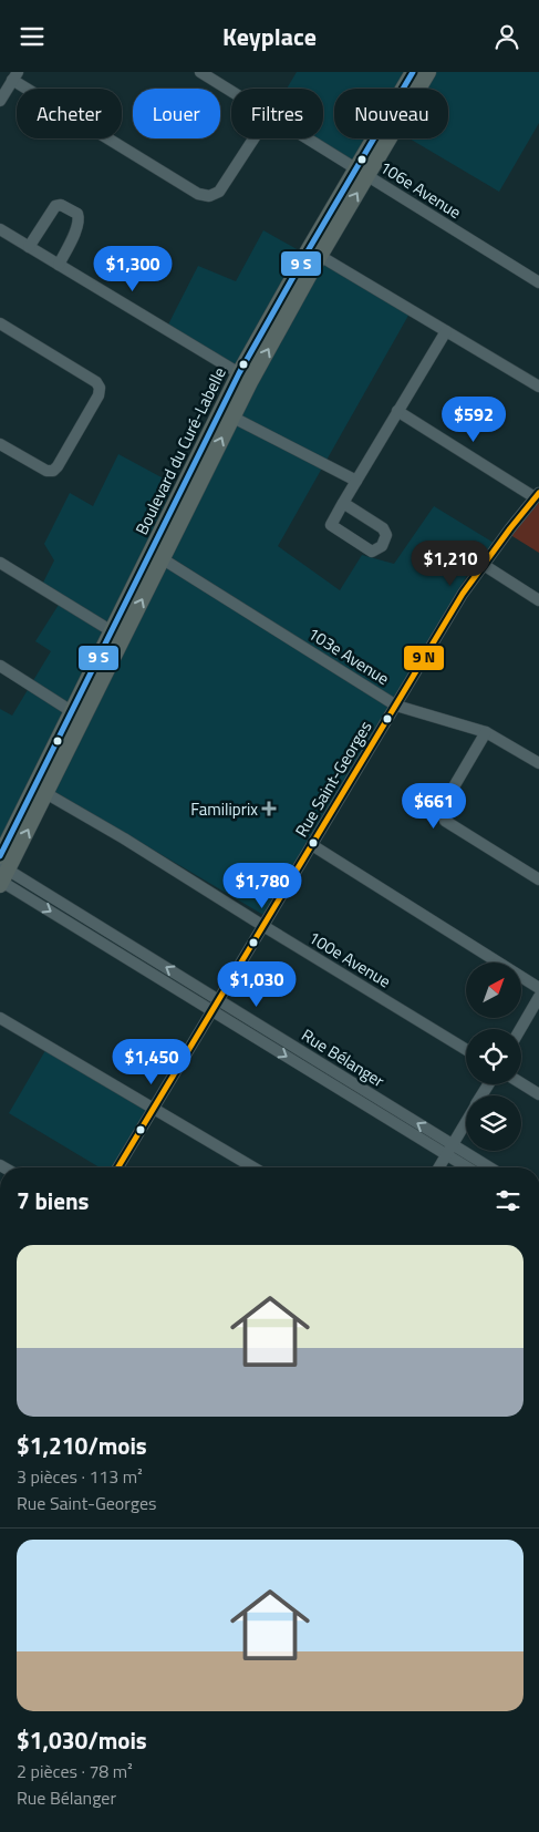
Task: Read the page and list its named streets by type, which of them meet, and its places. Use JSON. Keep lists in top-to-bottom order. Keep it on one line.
{"streets":{"main road":["Boulevard du Curé-Labelle"],"street":["106e Avenue","103e Avenue","Rue Saint-Georges","100e Avenue","Rue Bélanger"]},"crossings":[["106e Avenue","Boulevard du Curé-Labelle"],["Boulevard du Curé-Labelle","103e Avenue"],["Boulevard du Curé-Labelle","100e Avenue"],["Boulevard du Curé-Labelle","Rue Bélanger"],["103e Avenue","Rue Saint-Georges"],["Rue Saint-Georges","100e Avenue"],["Rue Saint-Georges","Rue Bélanger"]],"places":{"health":["Familiprix"]},"north":"top right","page":{"header":"Keyplace","chip":["Acheter","Louer","Filtres","Nouveau"],"price":["$1,300","$592","$1,210","$661","$1,780","$1,030","$1,450"],"heading":"7 biens","list":[{"name":"$1,210/mois","note":"3 pièces · 113 m² · Rue Saint-Georges"},{"name":"$1,030/mois","note":"2 pièces · 78 m² · Rue Bélanger"}]}}
